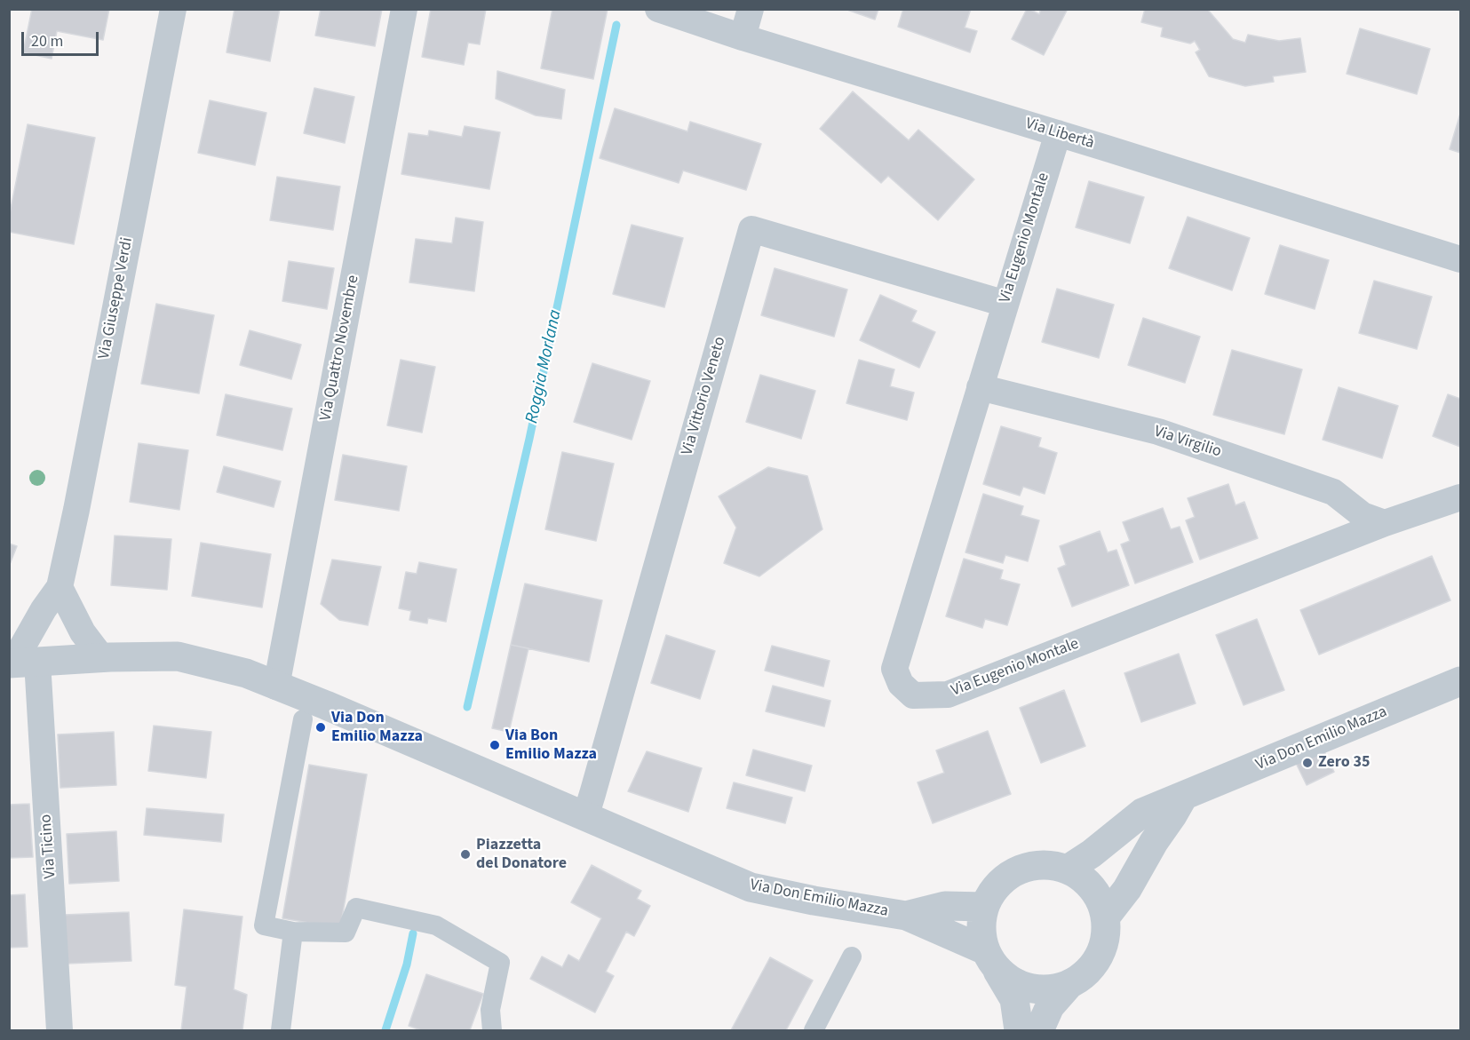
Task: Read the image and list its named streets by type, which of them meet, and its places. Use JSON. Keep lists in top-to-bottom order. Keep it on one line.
{"streets":{"street":["Via Libertà","Via Eugenio Montale","Via Giuseppe Verdi","Via Quattro Novembre","Via Vittorio Veneto","Via Virgilio","Via Don Emilio Mazza","Via Ticino"]},"crossings":[["Via Libertà","Via Eugenio Montale"],["Via Eugenio Montale","Via Vittorio Veneto"],["Via Eugenio Montale","Via Virgilio"],["Via Giuseppe Verdi","Via Don Emilio Mazza"],["Via Giuseppe Verdi","Via Ticino"],["Via Quattro Novembre","Via Don Emilio Mazza"],["Via Vittorio Veneto","Via Don Emilio Mazza"],["Via Don Emilio Mazza","Via Ticino"]],"water":["Roggia Morlana"],"places":["Via Don Emilio Mazza","Via Bon Emilio Mazza","Zero 35","Piazzetta del Donatore"],"scale_bar":"20 m"}
